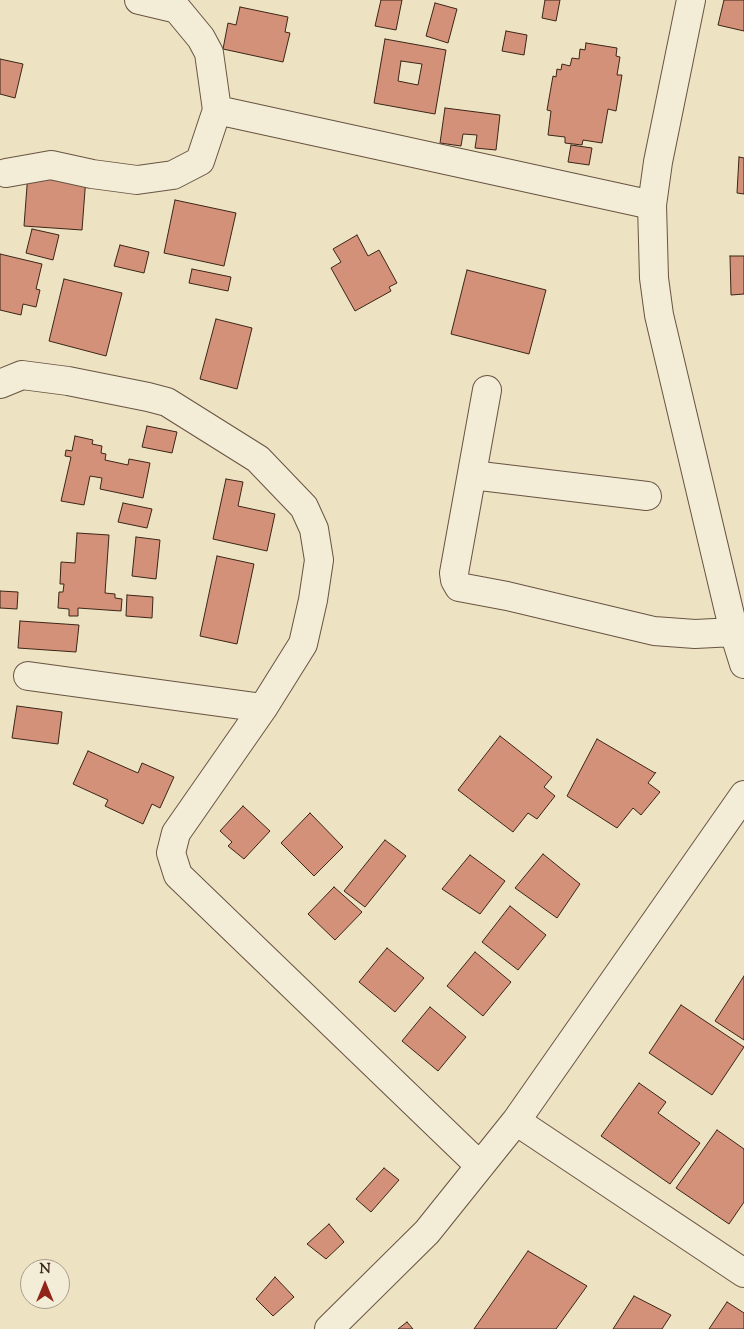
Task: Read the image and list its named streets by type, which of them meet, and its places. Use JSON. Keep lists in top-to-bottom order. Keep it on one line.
{"north":"top"}
